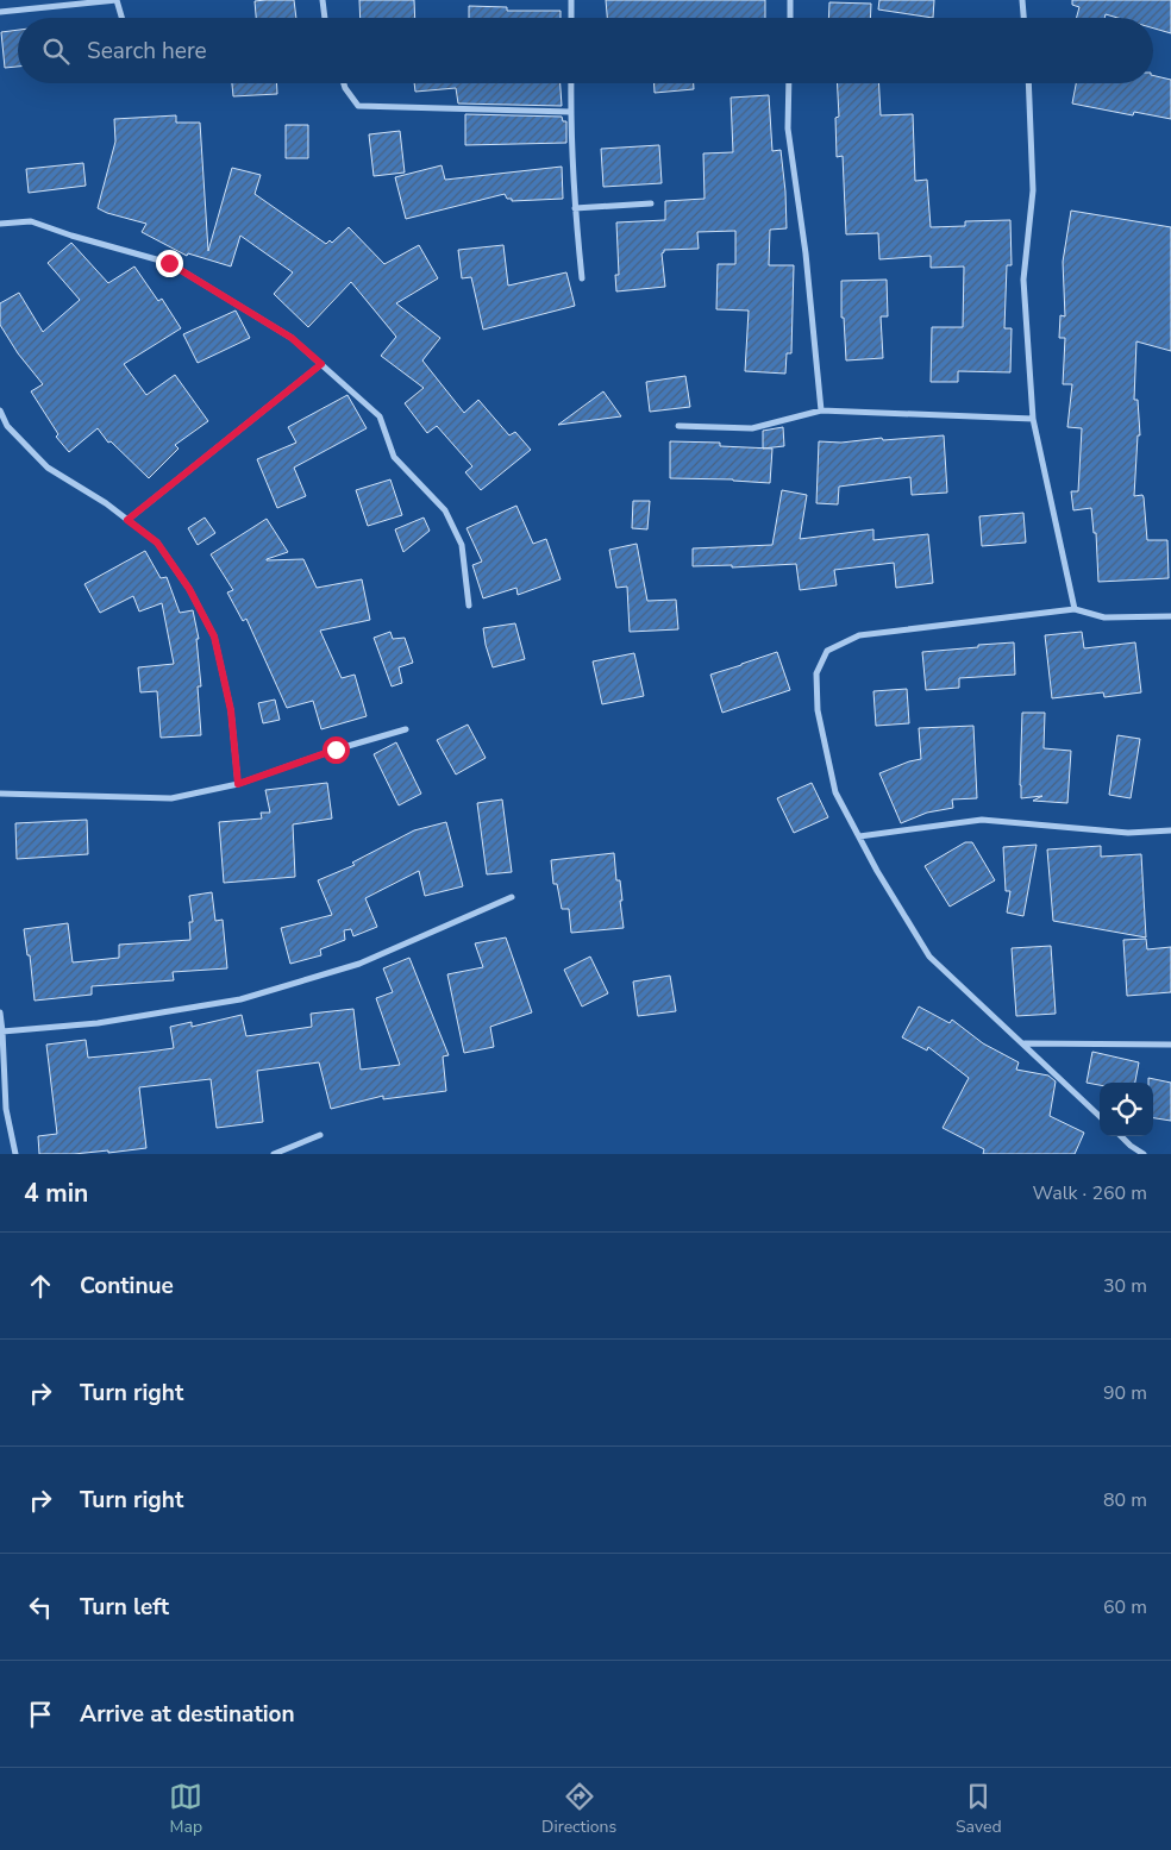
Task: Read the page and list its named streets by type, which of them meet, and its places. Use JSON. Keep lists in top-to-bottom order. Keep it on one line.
{"page":{"search":"Search here","heading":["4 min","Walk · 260 m"],"list":[["Continue","30 m"],["Turn right","90 m"],["Turn right","80 m"],["Turn left","60 m"],"Arrive at destination"],"nav":["Map","Directions","Saved"]}}
